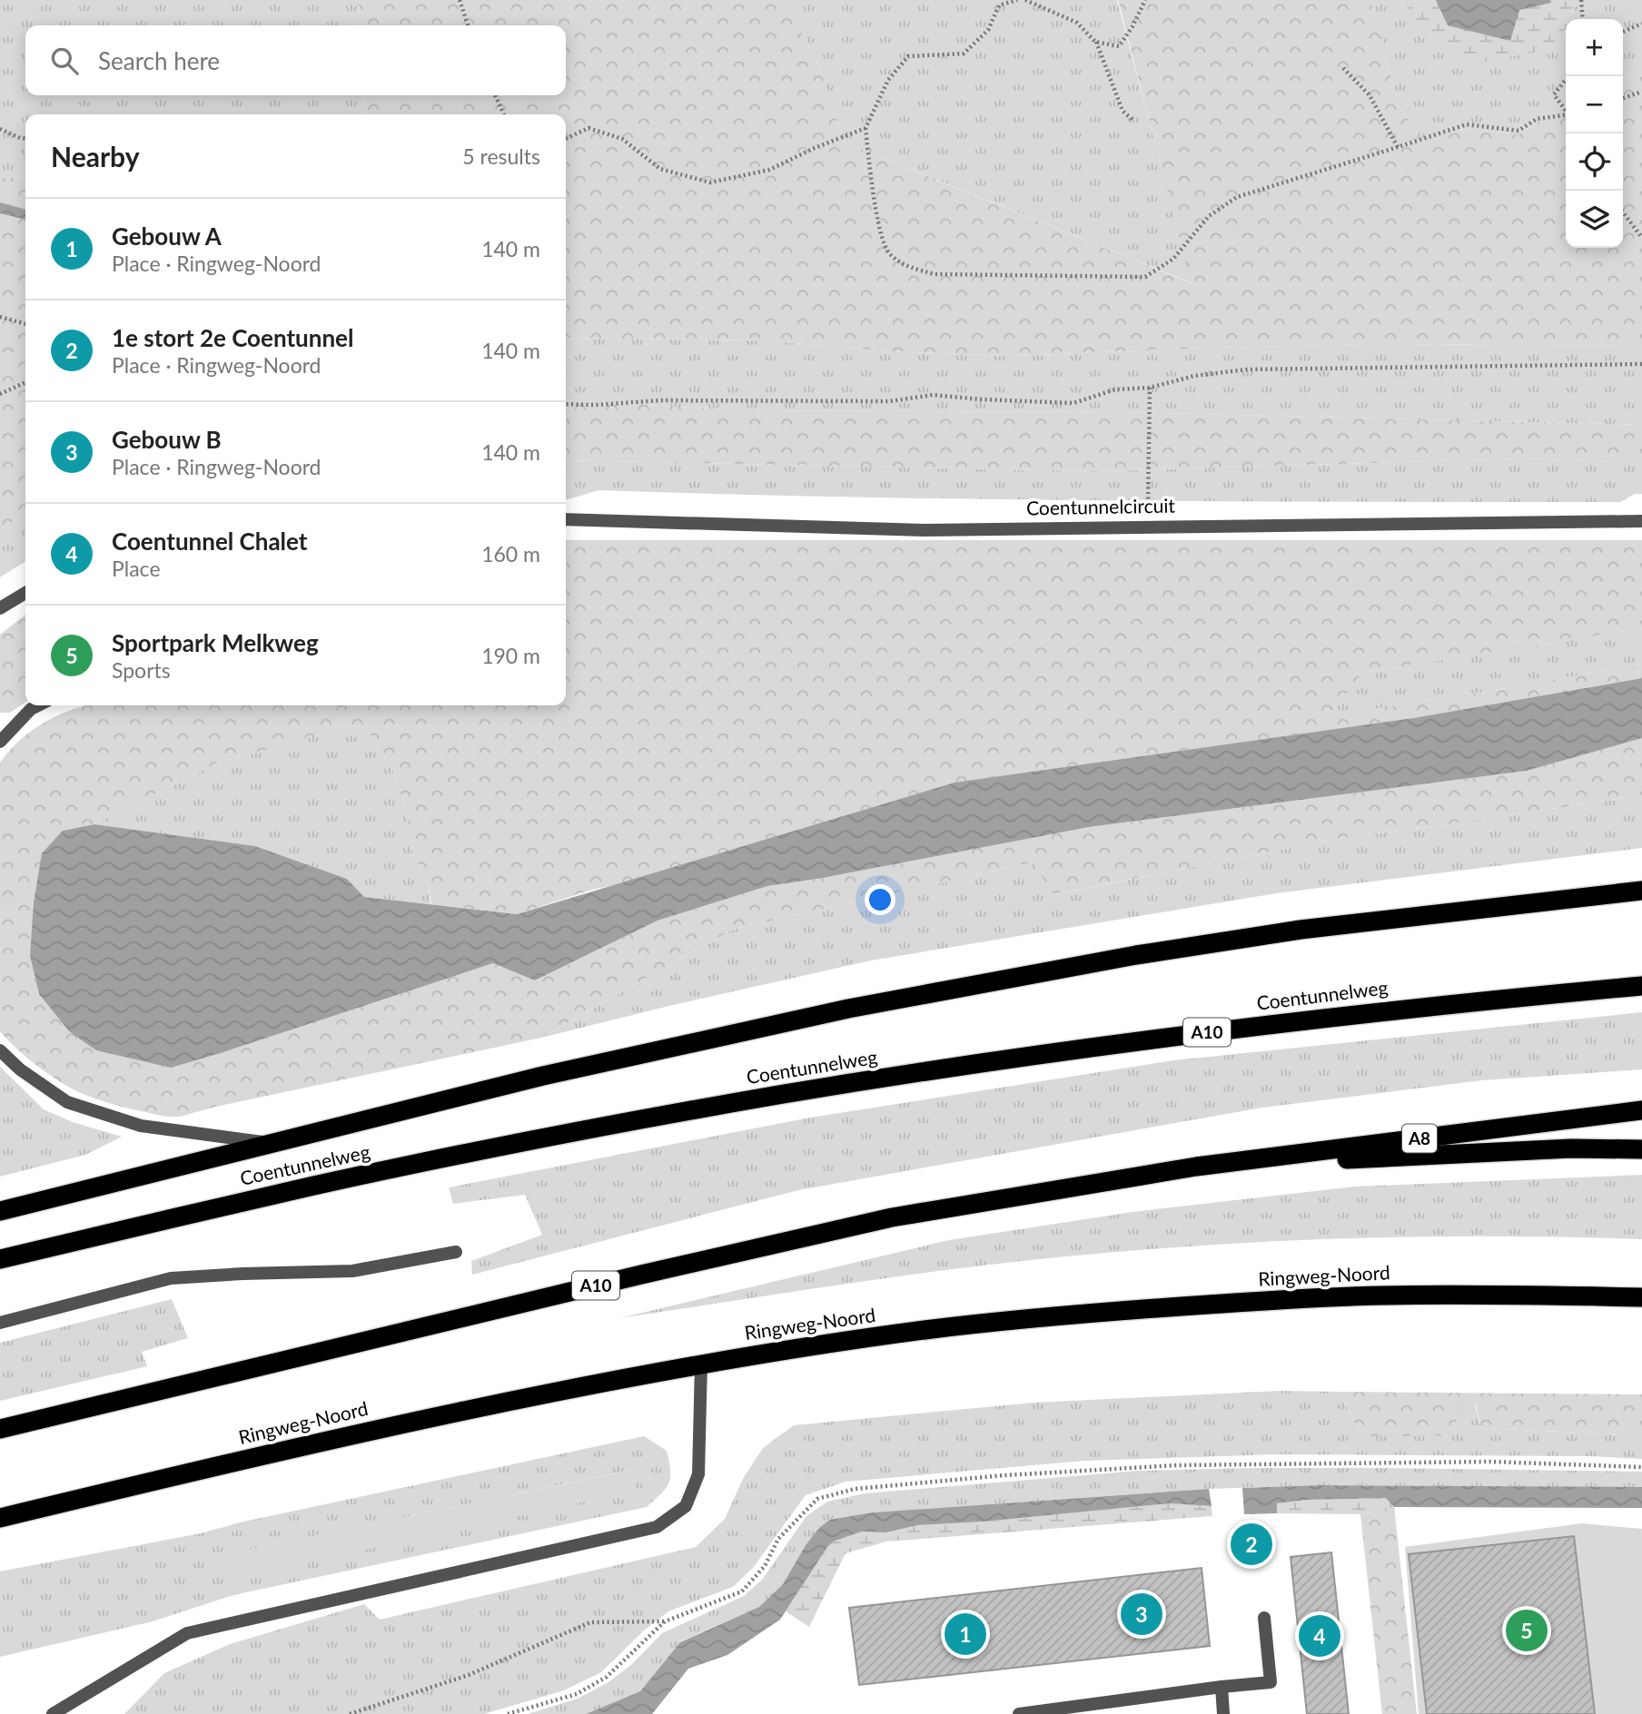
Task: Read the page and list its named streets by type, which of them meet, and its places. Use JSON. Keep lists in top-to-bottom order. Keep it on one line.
{"streets":{"highway":["Coentunnelweg","A10","A8","Ringweg-Noord"],"lane":["Coentunnelcircuit"]},"crossings":[["A10","A8"]],"page":{"map_buttons":["+","−"],"search":"Search here","heading":["Nearby","5 results"],"list":[{"mark":"1","name":"Gebouw A","note":"Place · Ringweg-Noord","value":"140 m"},{"mark":"2","name":"1e stort 2e Coentunnel","note":"Place · Ringweg-Noord","value":"140 m"},{"mark":"3","name":"Gebouw B","note":"Place · Ringweg-Noord","value":"140 m"},{"mark":"4","name":"Coentunnel Chalet","note":"Place","value":"160 m"},{"mark":"5","name":"Sportpark Melkweg","note":"Sports","value":"190 m"}],"pins":["2","3","5","1","4"]}}
